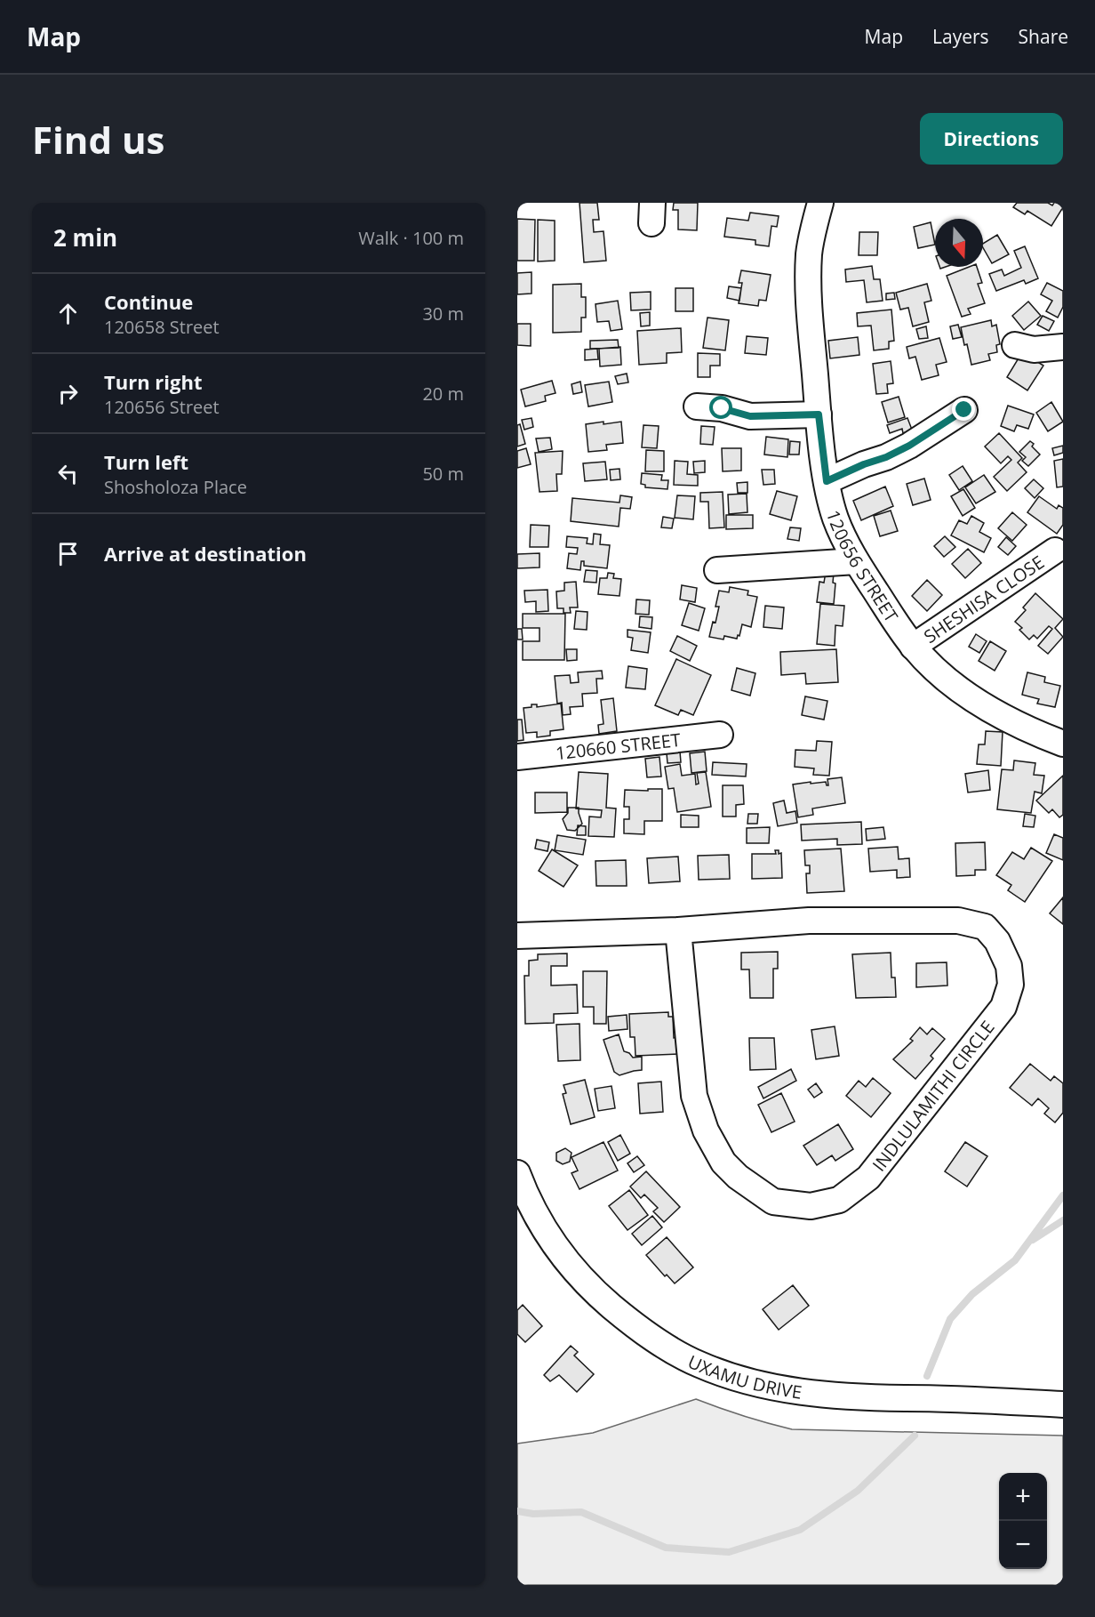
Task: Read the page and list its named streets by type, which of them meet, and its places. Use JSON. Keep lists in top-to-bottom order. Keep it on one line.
{"streets":{"street":["120656 STREET","SHESHISA CLOSE","120660 STREET","INDLULAMITHI CIRCLE","UXAMU DRIVE"]},"crossings":[["120656 STREET","SHESHISA CLOSE"]],"north":"bottom","page":{"header":"Map","nav":["Map","Layers","Share"],"buttons":"Directions","title":"Find us","heading":["2 min","Walk · 100 m"],"list":[["Continue","120658 Street","30 m"],["Turn right","120656 Street","20 m"],["Turn left","Shosholoza Place","50 m"],"Arrive at destination"],"map_buttons":["+","−"]}}
